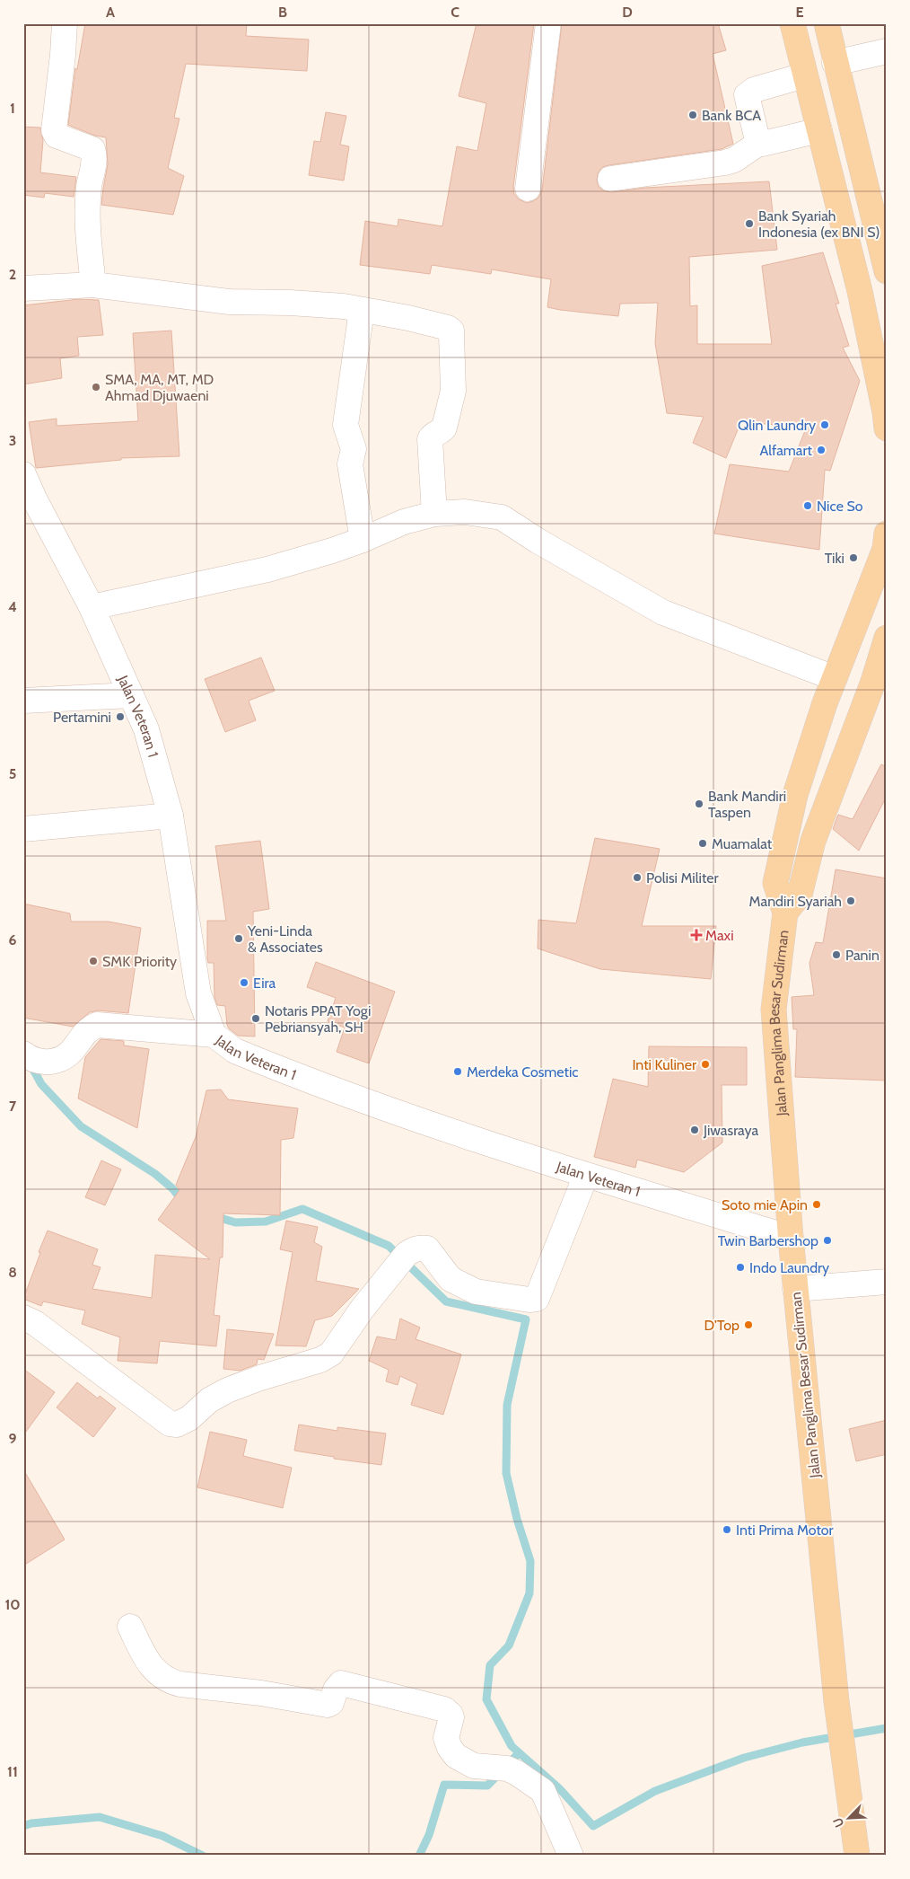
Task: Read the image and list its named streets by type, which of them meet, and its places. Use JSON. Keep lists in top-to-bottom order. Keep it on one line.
{"streets":{"main road":["Jalan Panglima Besar Sudirman"],"street":["Jalan Veteran 1"]},"crossings":[["Jalan Veteran 1","Jalan Panglima Besar Sudirman"]],"places":{"other":["Bank BCA","Bank Syariah Indonesia (ex BNI S)","SMA, MA, MT, MD Ahmad Djuwaeni","Qlin Laundry","Alfamart","Nice So","Tiki","Pertamini","Bank Mandiri Taspen","Muamalat","Polisi Militer","Mandiri Syariah","Yeni-Linda & Associates","Panin","SMK Priority","Eira","Notaris PPAT Yogi Pebriansyah, SH","Inti Kuliner","Merdeka Cosmetic","Jiwasraya","Soto mie Apin","Twin Barbershop","Indo Laundry","D’Top","Inti Prima Motor"],"health":["Maxi"]},"north":"bottom left","grid":{"columns":["A","B","C","D","E"],"rows":["1","2","3","4","5","6","7","8","9","10","11"]}}
